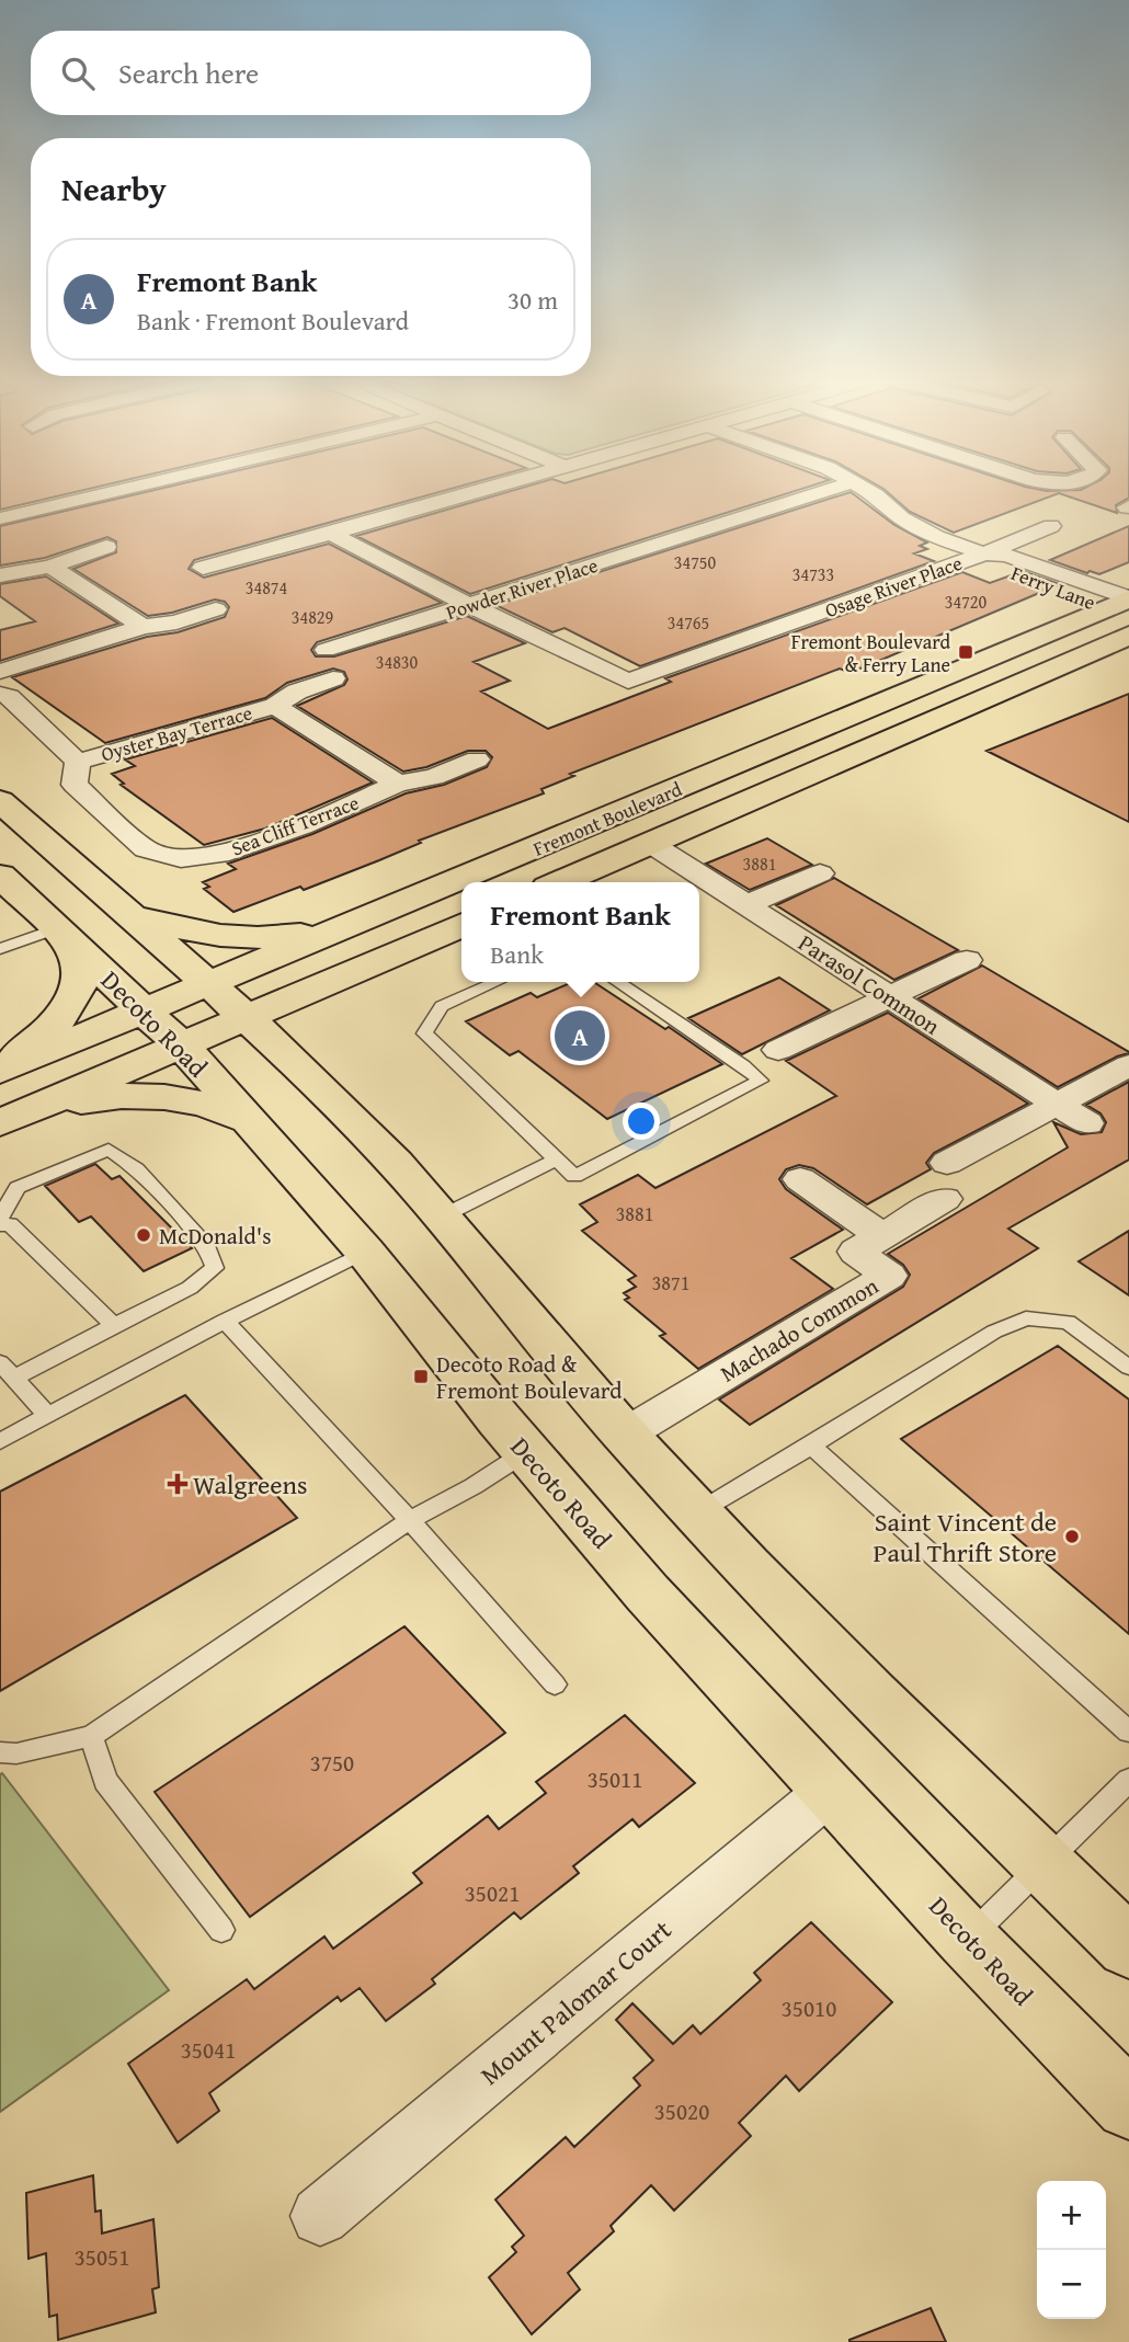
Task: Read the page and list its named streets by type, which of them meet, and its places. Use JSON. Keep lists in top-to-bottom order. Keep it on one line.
{"streets":{"main road":["Fremont Boulevard","Decoto Road"],"street":["Osage River Place","Ferry Lane","Powder River Place","Oyster Bay Terrace","Sea Cliff Terrace","Parasol Common","Machado Common","Mount Palomar Court"]},"crossings":[["Osage River Place","Ferry Lane"],["Osage River Place","Powder River Place"],["Ferry Lane","Fremont Boulevard"],["Oyster Bay Terrace","Sea Cliff Terrace"],["Fremont Boulevard","Parasol Common"],["Fremont Boulevard","Decoto Road"],["Parasol Common","Machado Common"],["Decoto Road","Mount Palomar Court"]],"places":{"transit":["Fremont Boulevard & Ferry Lane","Decoto Road & Fremont Boulevard"],"other":["McDonald's","Saint Vincent de Paul Thrift Store"],"health":["Walgreens"]},"house_numbers":["34750","34733","34874","34720","34829","34765","34830","3881","3881","3871","3750","35011","35021","35010","35041","35020","35051"],"page":{"search":"Search here","heading":"Nearby","list":[{"mark":"A","name":"Fremont Bank","note":"Bank · Fremont Boulevard","value":"30 m"}],"popup":["Fremont Bank","Bank"],"pins":"A","map_buttons":["+","−"]}}
